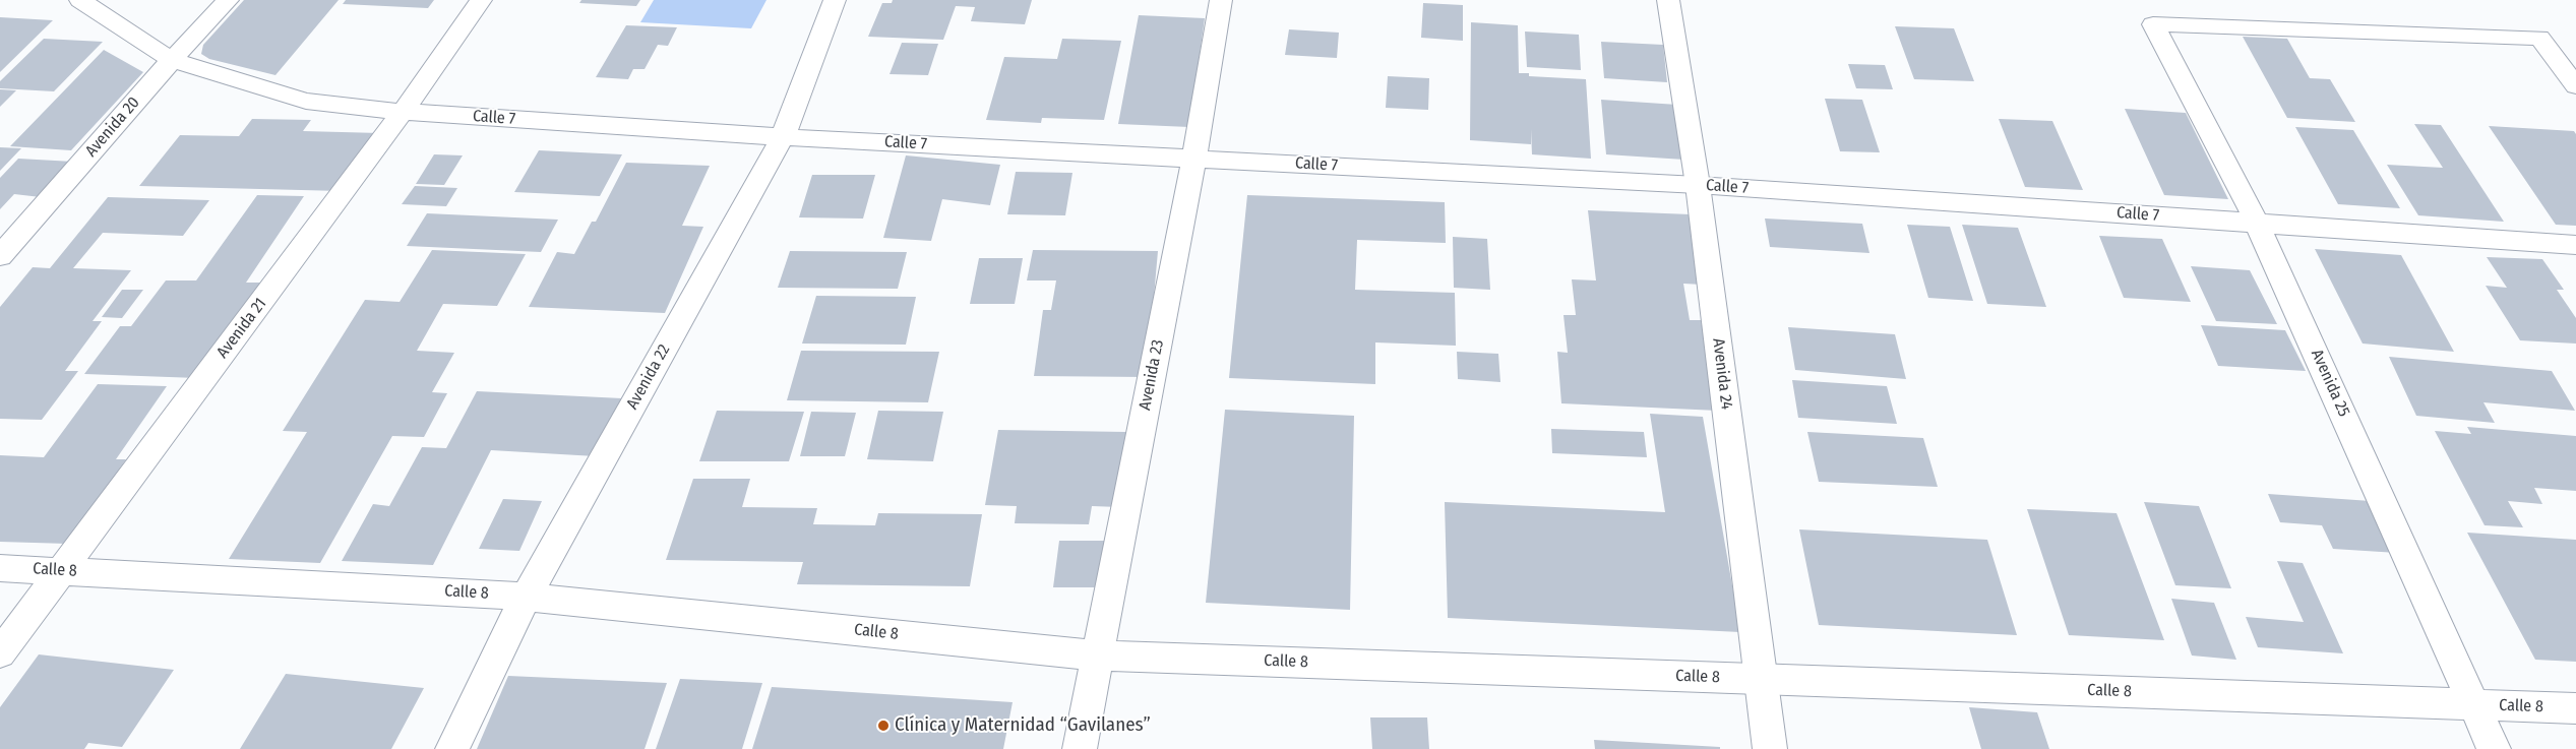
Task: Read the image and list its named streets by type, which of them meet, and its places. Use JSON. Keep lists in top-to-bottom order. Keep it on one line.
{"streets":{"street":["Calle 7","Avenida 20","Avenida 21","Avenida 24","Avenida 23","Avenida 22","Avenida 25","Calle 8"]},"crossings":[["Calle 7","Avenida 20"],["Calle 7","Avenida 21"],["Calle 7","Avenida 24"],["Calle 7","Avenida 23"],["Calle 7","Avenida 22"],["Calle 7","Avenida 25"],["Avenida 21","Calle 8"],["Avenida 24","Calle 8"],["Avenida 23","Calle 8"],["Avenida 22","Calle 8"],["Avenida 25","Calle 8"]],"places":["Clínica y Maternidad “Gavilanes”"]}
